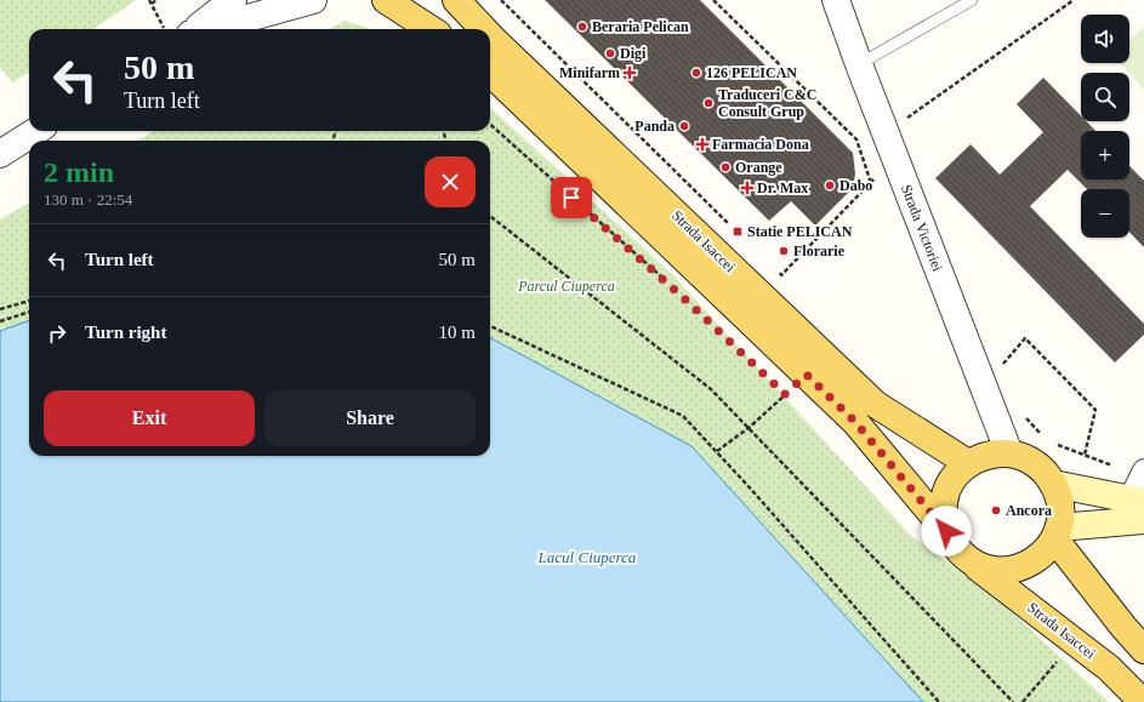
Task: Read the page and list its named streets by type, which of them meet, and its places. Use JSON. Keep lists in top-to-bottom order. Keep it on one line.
{"streets":{"main road":["Strada Isaccei"],"street":["Strada Victoriei"]},"crossings":[["Strada Victoriei","Strada Isaccei"]],"water":["Lacul Ciuperca"],"parks":["Parcul Ciuperca"],"places":{"other":["Beraria Pelican","Digi","126 PELICAN","Traduceri C&C Consult Grup","Panda","Orange","Dabo","Florarie","Ancora"],"health":["Minifarm","Farmacia Dona","Dr. Max"],"transit":["Statie PELICAN"]},"page":{"map_buttons":["+","−"],"turn":["50 m","Turn left"],"heading":["2 min","130 m · 22:54"],"list":[{"name":"Turn left","value":"50 m"},{"name":"Turn right","value":"10 m"}],"buttons":["Exit","Share"]}}
